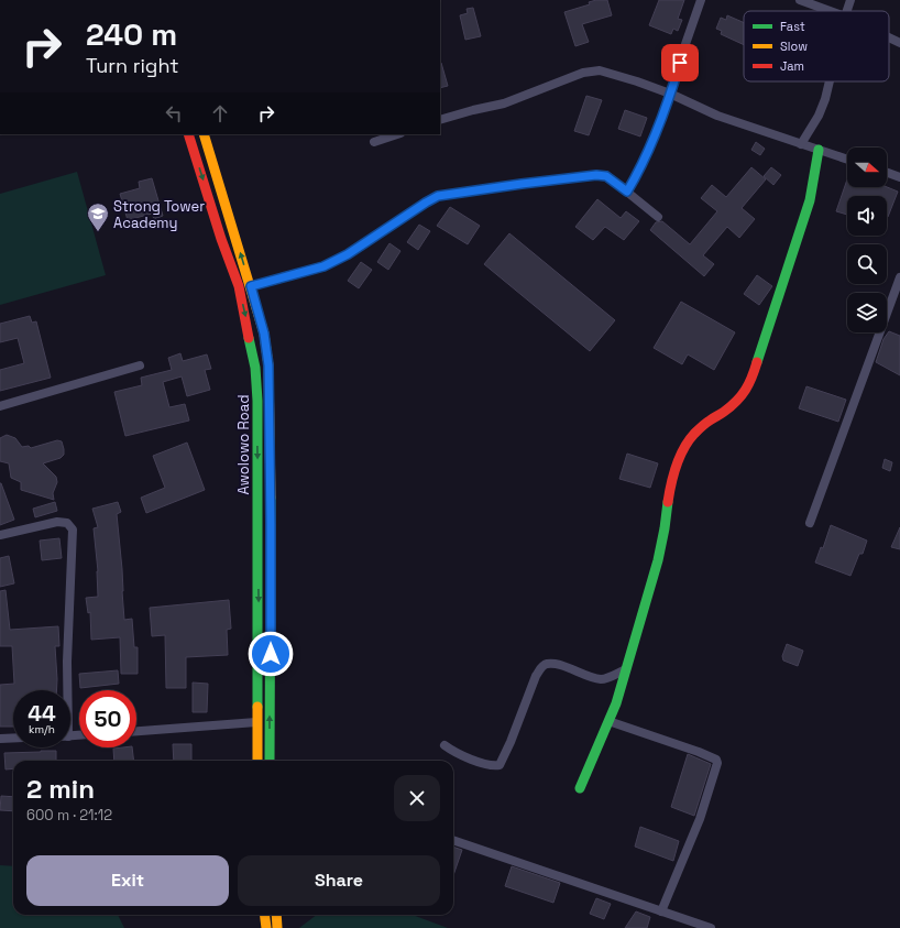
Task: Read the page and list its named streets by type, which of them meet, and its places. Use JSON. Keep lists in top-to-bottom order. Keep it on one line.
{"streets":{"main road":["Awolowo Road"]},"places":{"school or university":["Strong Tower Academy"]},"legend":["Fast","Slow","Jam"],"north":"right","page":{"turn":["240 m","Turn right"],"speed":"44 km/h","limit":"50","heading":["2 min","600 m · 21:12"],"buttons":["Exit","Share"]}}
